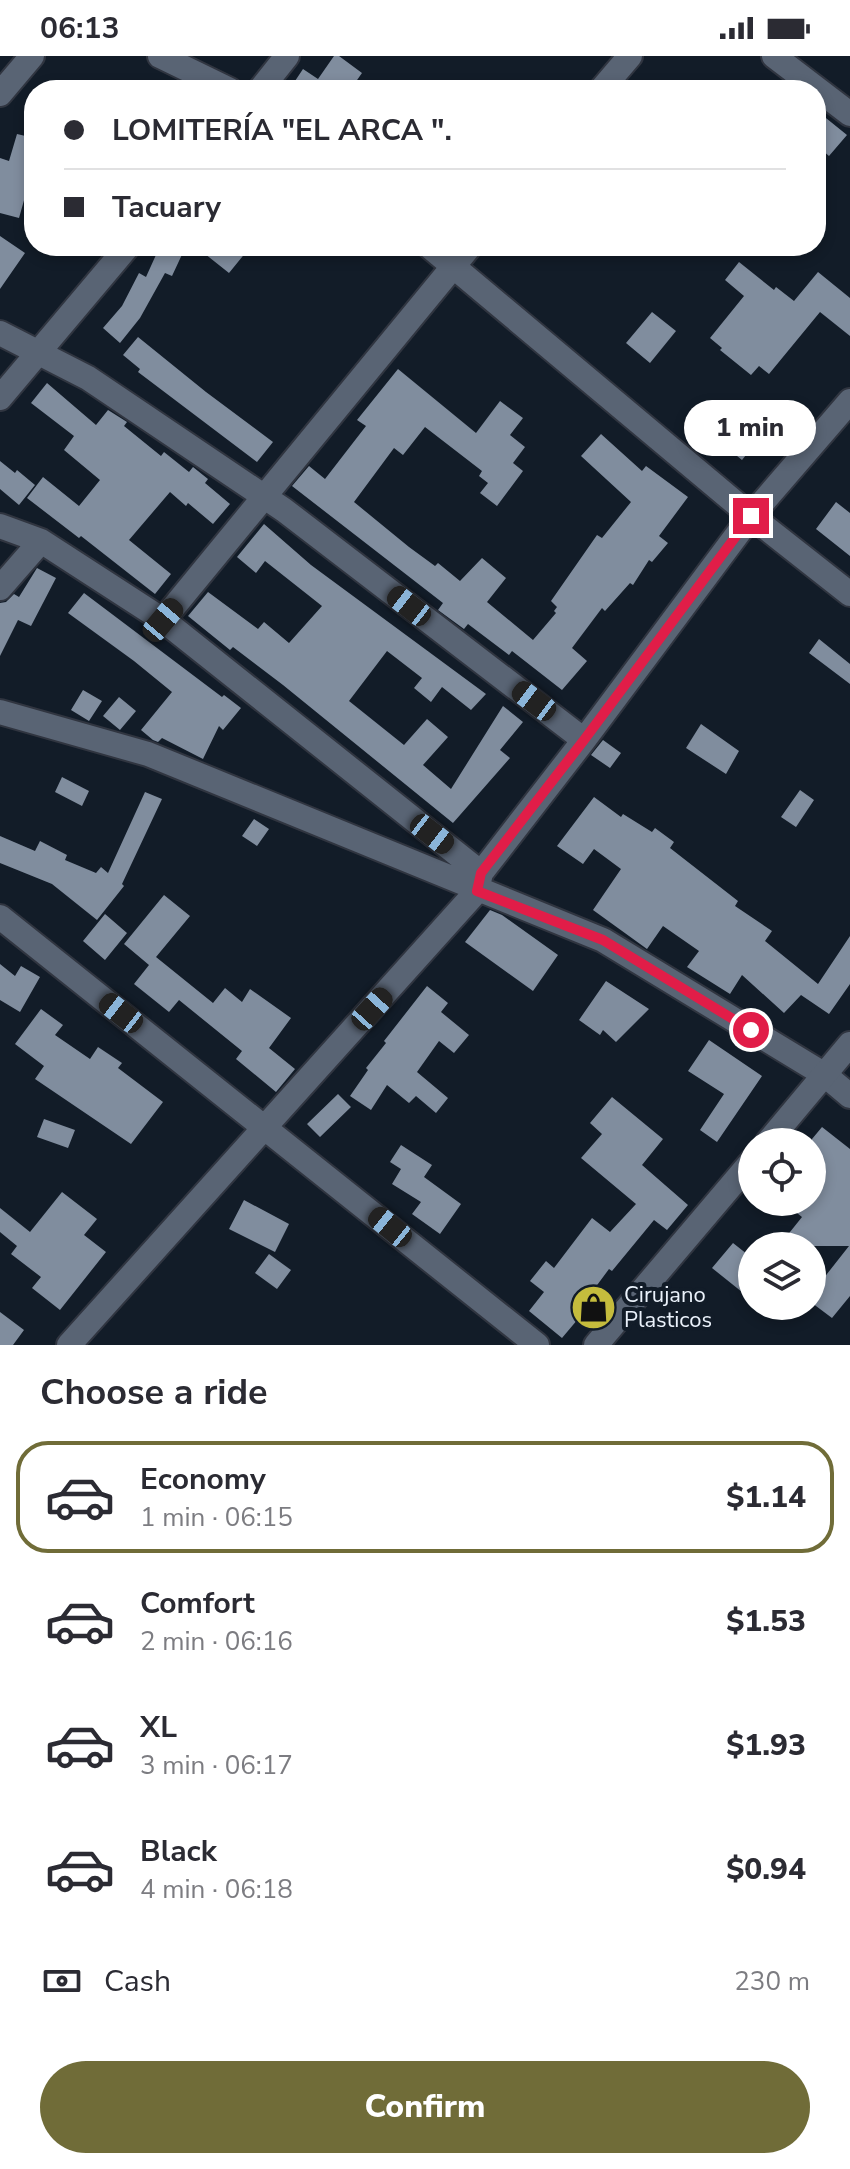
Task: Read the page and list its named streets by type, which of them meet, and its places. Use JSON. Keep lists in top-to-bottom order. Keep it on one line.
{"places":{"shop":["Cirujano Plasticos"]},"page":{"status":"06:13","banner":["LOMITERÍA \"EL ARCA \".","Tacuary"],"bubble":"1 min","heading":"Choose a ride","list":[{"name":"Economy","note":"1 min · 06:15","value":"$1.14"},{"name":"Comfort","note":"2 min · 06:16","value":"$1.53"},{"name":"XL","note":"3 min · 06:17","value":"$1.93"},{"name":"Black","note":"4 min · 06:18","value":"$0.94"}],"pay":["Cash","230 m"],"buttons":"Confirm"}}
